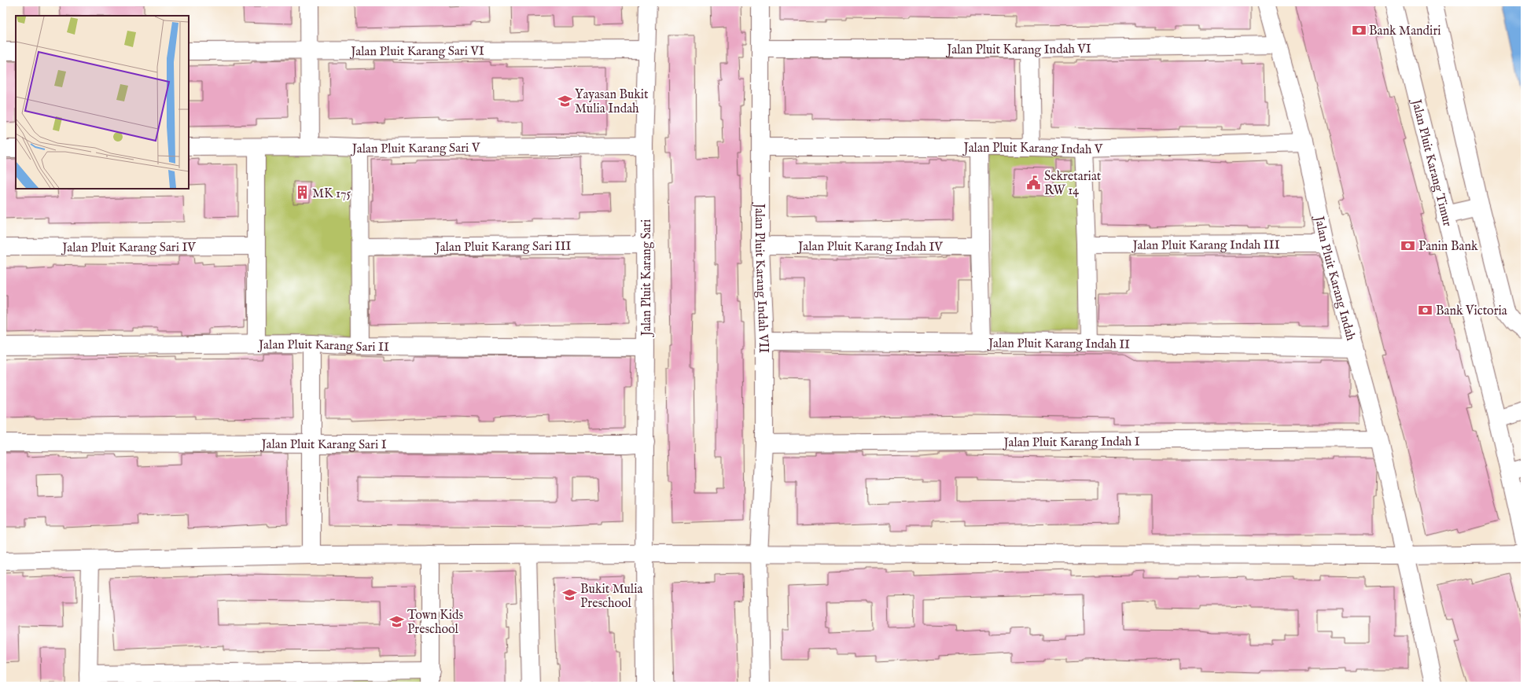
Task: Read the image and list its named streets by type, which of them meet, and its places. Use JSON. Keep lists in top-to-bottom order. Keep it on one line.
{"streets":{"street":["Jalan Pluit Karang Indah VI","Jalan Pluit Karang Sari VI","Jalan Pluit Karang Sari V","Jalan Pluit Karang Indah V","Jalan Pluit Karang Timur","Jalan Pluit Karang Indah III","Jalan Pluit Karang Indah IV","Jalan Pluit Karang Sari III","Jalan Pluit Karang Sari IV","Jalan Pluit Karang Sari","Jalan Pluit Karang Indah VII","Jalan Pluit Karang Indah","Jalan Pluit Karang Indah II","Jalan Pluit Karang Sari II","Jalan Pluit Karang Indah I","Jalan Pluit Karang Sari I"]},"crossings":[["Jalan Pluit Karang Indah VI","Jalan Pluit Karang Indah VII"],["Jalan Pluit Karang Indah VI","Jalan Pluit Karang Indah"],["Jalan Pluit Karang Sari VI","Jalan Pluit Karang Sari"],["Jalan Pluit Karang Sari V","Jalan Pluit Karang Sari"],["Jalan Pluit Karang Indah V","Jalan Pluit Karang Indah VII"],["Jalan Pluit Karang Indah V","Jalan Pluit Karang Indah"],["Jalan Pluit Karang Indah III","Jalan Pluit Karang Indah"],["Jalan Pluit Karang Indah IV","Jalan Pluit Karang Indah VII"],["Jalan Pluit Karang Sari III","Jalan Pluit Karang Sari"],["Jalan Pluit Karang Sari","Jalan Pluit Karang Sari II"],["Jalan Pluit Karang Sari","Jalan Pluit Karang Sari I"],["Jalan Pluit Karang Indah VII","Jalan Pluit Karang Indah II"],["Jalan Pluit Karang Indah VII","Jalan Pluit Karang Indah I"],["Jalan Pluit Karang Indah","Jalan Pluit Karang Indah II"],["Jalan Pluit Karang Indah","Jalan Pluit Karang Indah I"]],"places":{"bank":["Bank Mandiri","Panin Bank","Bank Victoria"],"school or university":["Yayasan Bukit Mulia Indah","Bukit Mulia Preschool","Town Kids Preschool"],"public building":["Sekretariat RW 14"],"building":["MK 175"]}}
